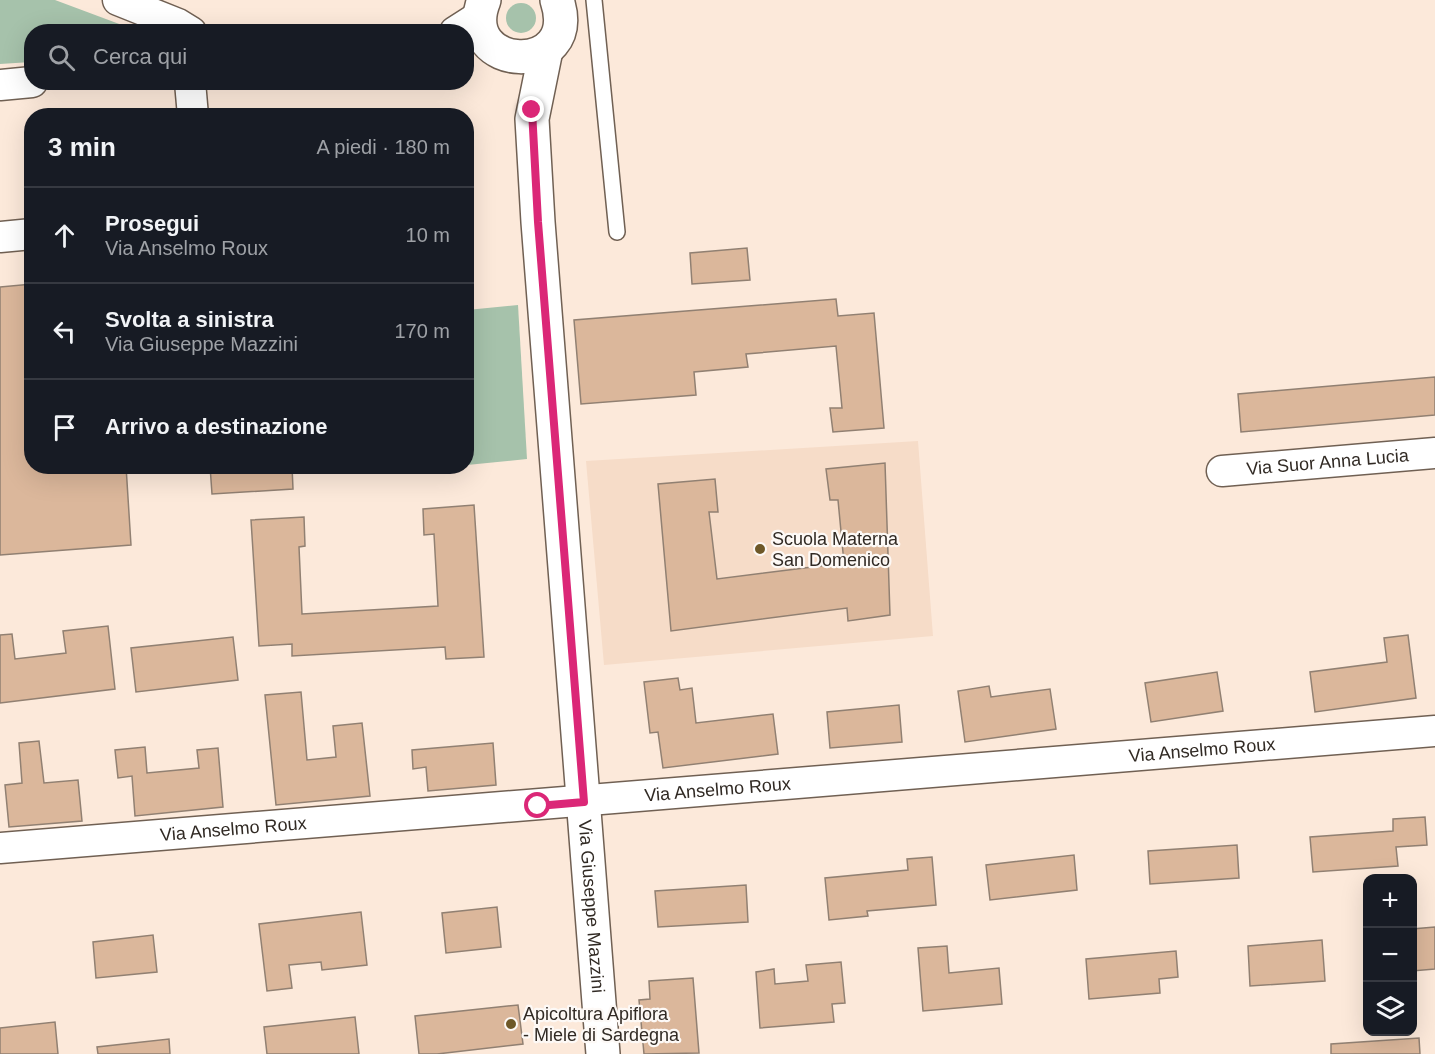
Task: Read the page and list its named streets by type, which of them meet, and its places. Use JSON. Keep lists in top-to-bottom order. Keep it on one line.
{"streets":{"street":["Via Suor Anna Lucia","Via Anselmo Roux","Via Giuseppe Mazzini"]},"crossings":[["Via Anselmo Roux","Via Giuseppe Mazzini"]],"places":["Scuola Materna San Domenico","Apicoltura Apiflora - Miele di Sardegna"],"page":{"search":"Cerca qui","heading":["3 min","A piedi · 180 m"],"list":[["Prosegui","Via Anselmo Roux","10 m"],["Svolta a sinistra","Via Giuseppe Mazzini","170 m"],"Arrivo a destinazione"],"map_buttons":["+","−"]}}
